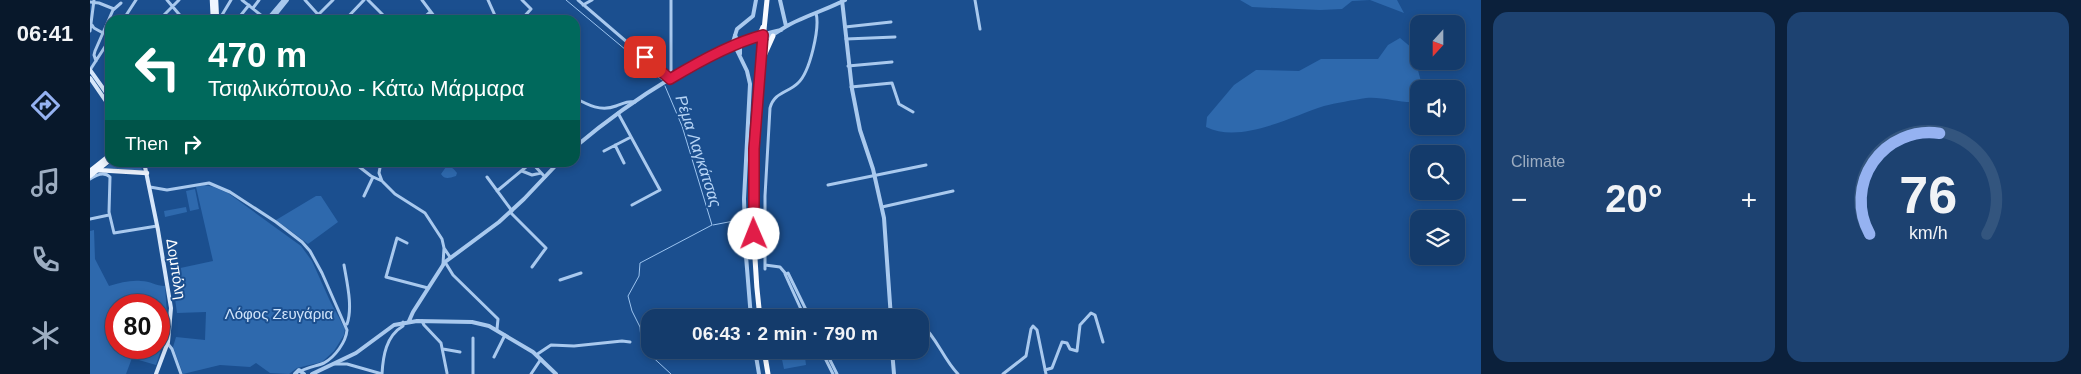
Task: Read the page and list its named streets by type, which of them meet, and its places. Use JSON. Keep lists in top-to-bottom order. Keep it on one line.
{"streets":{"main road":["Δομπόλη"]},"water":["Ρέμα Λαγκάτσας"],"parks":["Λόφος Ζευγάρια"],"north":"bottom","page":{"tabs":"06:41","tile":"Climate","turn":["470 m","Τσιφλικόπουλο - Κάτω Μάρμαρα"],"then":"Then","heat":["−","20°","+"],"limit":"80","trip":"06:43 · 2 min · 790 m","gauge":["76","km/h"]}}
